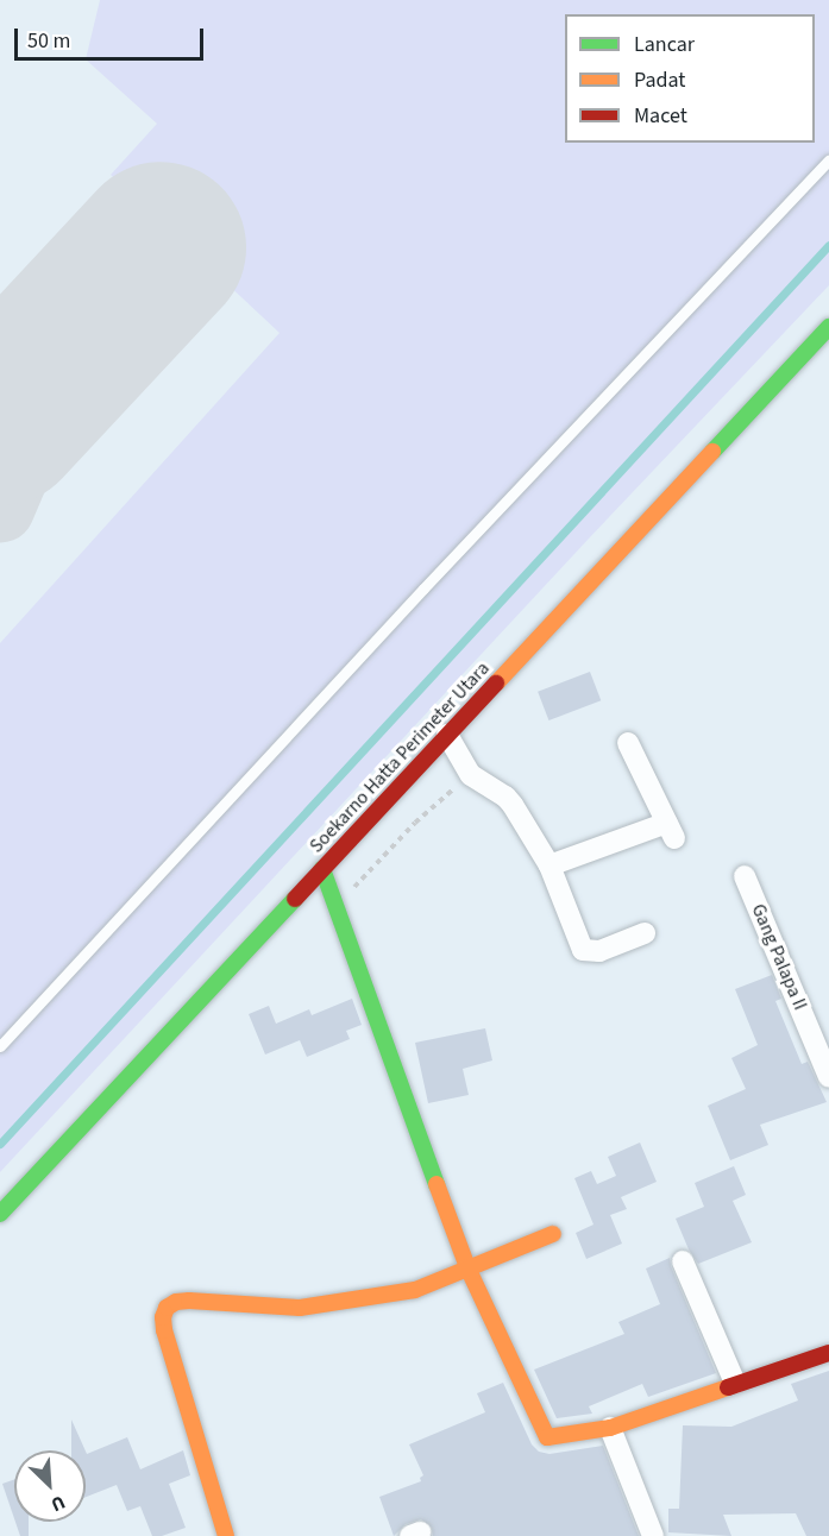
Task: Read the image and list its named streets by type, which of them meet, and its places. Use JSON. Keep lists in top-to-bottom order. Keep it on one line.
{"streets":{"street":["Soekarno Hatta Perimeter Utara","Gang Palapa II"]},"legend":["Lancar","Padat","Macet"],"scale_bar":"50 m","north":"bottom right"}
